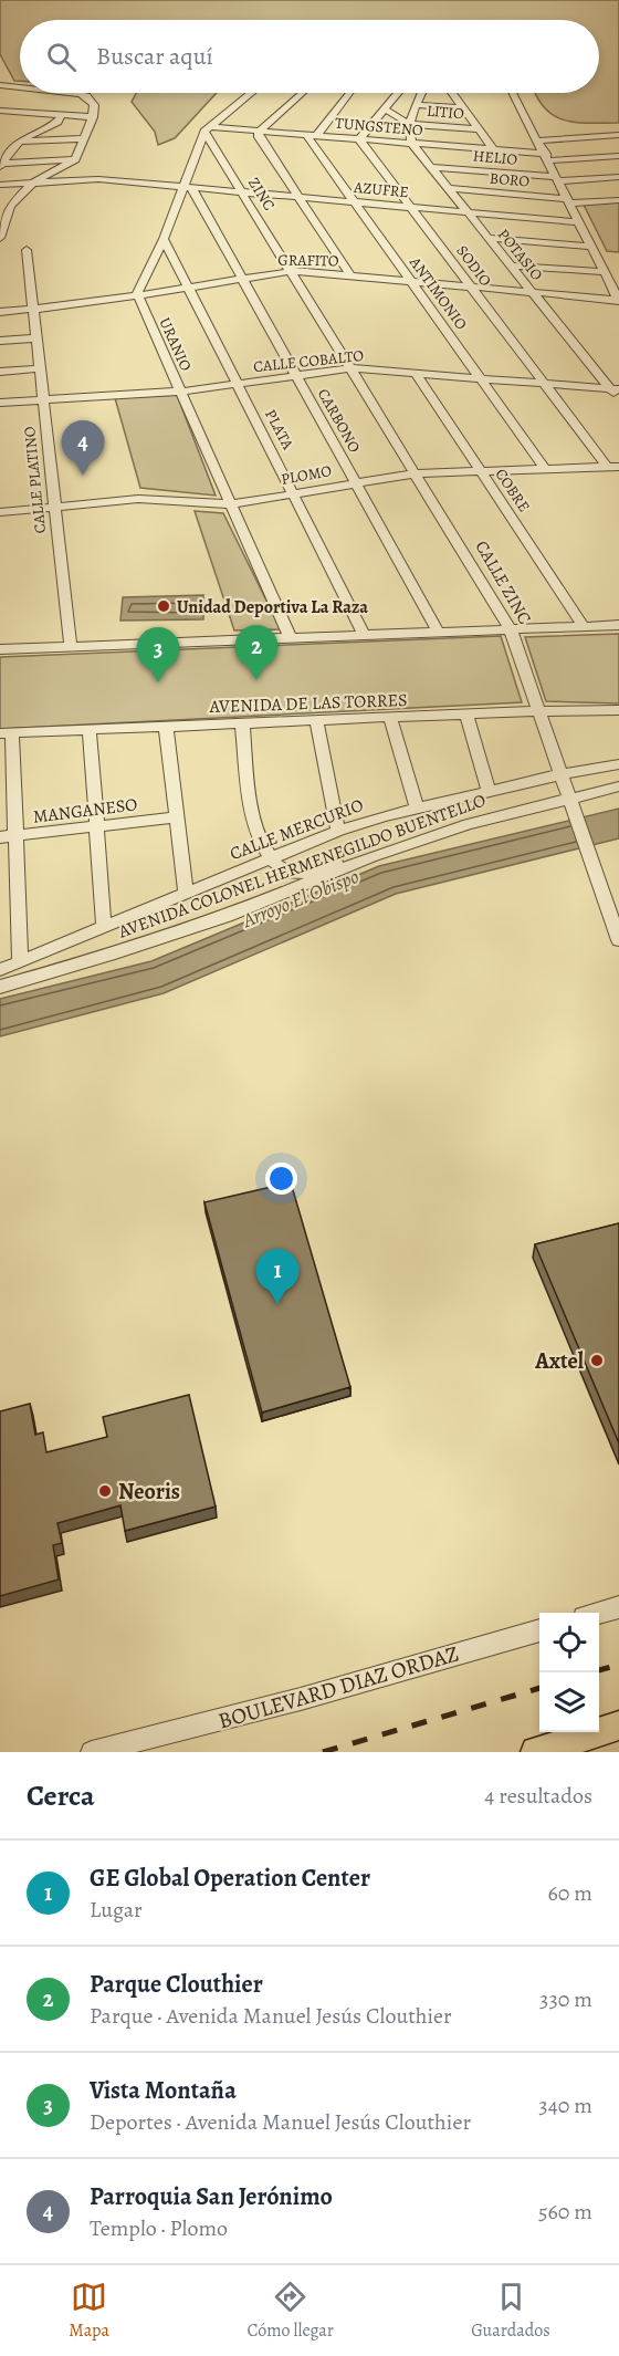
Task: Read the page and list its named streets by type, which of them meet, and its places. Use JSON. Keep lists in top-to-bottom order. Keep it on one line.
{"streets":{"street":["LITIO","TUNGSTENO","HELIO","BORO","AZUFRE","ZINC","POTASIO","GRAFITO","SODIO","ANTIMONIO","URANIO","CALLE COBALTO","CARBONO","PLATA","PLOMO","CALLE PLATINO","COBRE","CALLE ZINC","AVENIDA DE LAS TORRES","MANGANESO","CALLE MERCURIO","AVENIDA COLONEL HERMENEGILDO BUENTELLO","BOULEVARD DIAZ ORDAZ"]},"crossings":[["LITIO","POTASIO"],["TUNGSTENO","ZINC"],["TUNGSTENO","POTASIO"],["TUNGSTENO","SODIO"],["TUNGSTENO","ANTIMONIO"],["HELIO","POTASIO"],["BORO","POTASIO"],["AZUFRE","ZINC"],["AZUFRE","POTASIO"],["AZUFRE","SODIO"],["AZUFRE","ANTIMONIO"],["AZUFRE","CARBONO"],["ZINC","GRAFITO"],["ZINC","CALLE ZINC"],["POTASIO","GRAFITO"],["POTASIO","CALLE COBALTO"],["GRAFITO","SODIO"],["GRAFITO","ANTIMONIO"],["GRAFITO","URANIO"],["GRAFITO","CARBONO"],["GRAFITO","PLATA"],["GRAFITO","CALLE PLATINO"],["GRAFITO","CALLE ZINC"],["SODIO","CALLE COBALTO"],["SODIO","PLOMO"],["ANTIMONIO","CALLE COBALTO"],["ANTIMONIO","PLOMO"],["URANIO","CALLE COBALTO"],["URANIO","PLOMO"],["CALLE COBALTO","CARBONO"],["CALLE COBALTO","PLATA"],["CALLE COBALTO","CALLE PLATINO"],["CALLE COBALTO","COBRE"],["CALLE COBALTO","CALLE ZINC"],["CARBONO","PLOMO"],["PLATA","PLOMO"],["PLOMO","CALLE PLATINO"],["PLOMO","COBRE"],["PLOMO","CALLE ZINC"],["CALLE ZINC","AVENIDA DE LAS TORRES"],["CALLE ZINC","CALLE MERCURIO"],["CALLE ZINC","AVENIDA COLONEL HERMENEGILDO BUENTELLO"]],"water":["Arroyo El Obispo"],"places":["Unidad Deportiva La Raza","Axtel","Neoris"],"page":{"search":"Buscar aquí","pins":["4","2","3","1"],"heading":["Cerca","4 resultados"],"list":[{"mark":"1","name":"GE Global Operation Center","note":"Lugar","value":"60 m"},{"mark":"2","name":"Parque Clouthier","note":"Parque · Avenida Manuel Jesús Clouthier","value":"330 m"},{"mark":"3","name":"Vista Montaña","note":"Deportes · Avenida Manuel Jesús Clouthier","value":"340 m"},{"mark":"4","name":"Parroquia San Jerónimo","note":"Templo · Plomo","value":"560 m"}],"nav":["Mapa","Cómo llegar","Guardados"]}}
